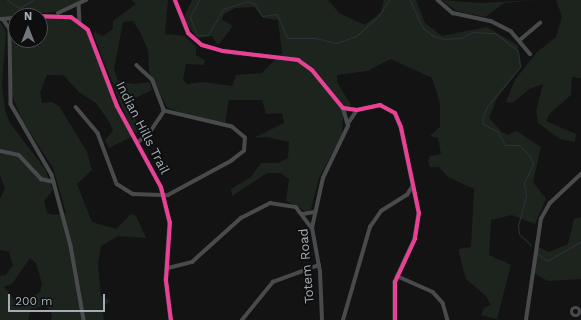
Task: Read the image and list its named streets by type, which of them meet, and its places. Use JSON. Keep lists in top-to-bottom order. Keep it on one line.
{"streets":{"street":["Indian Hills Trail","Totem Road"]},"scale_bar":"200 m","north":"top"}
